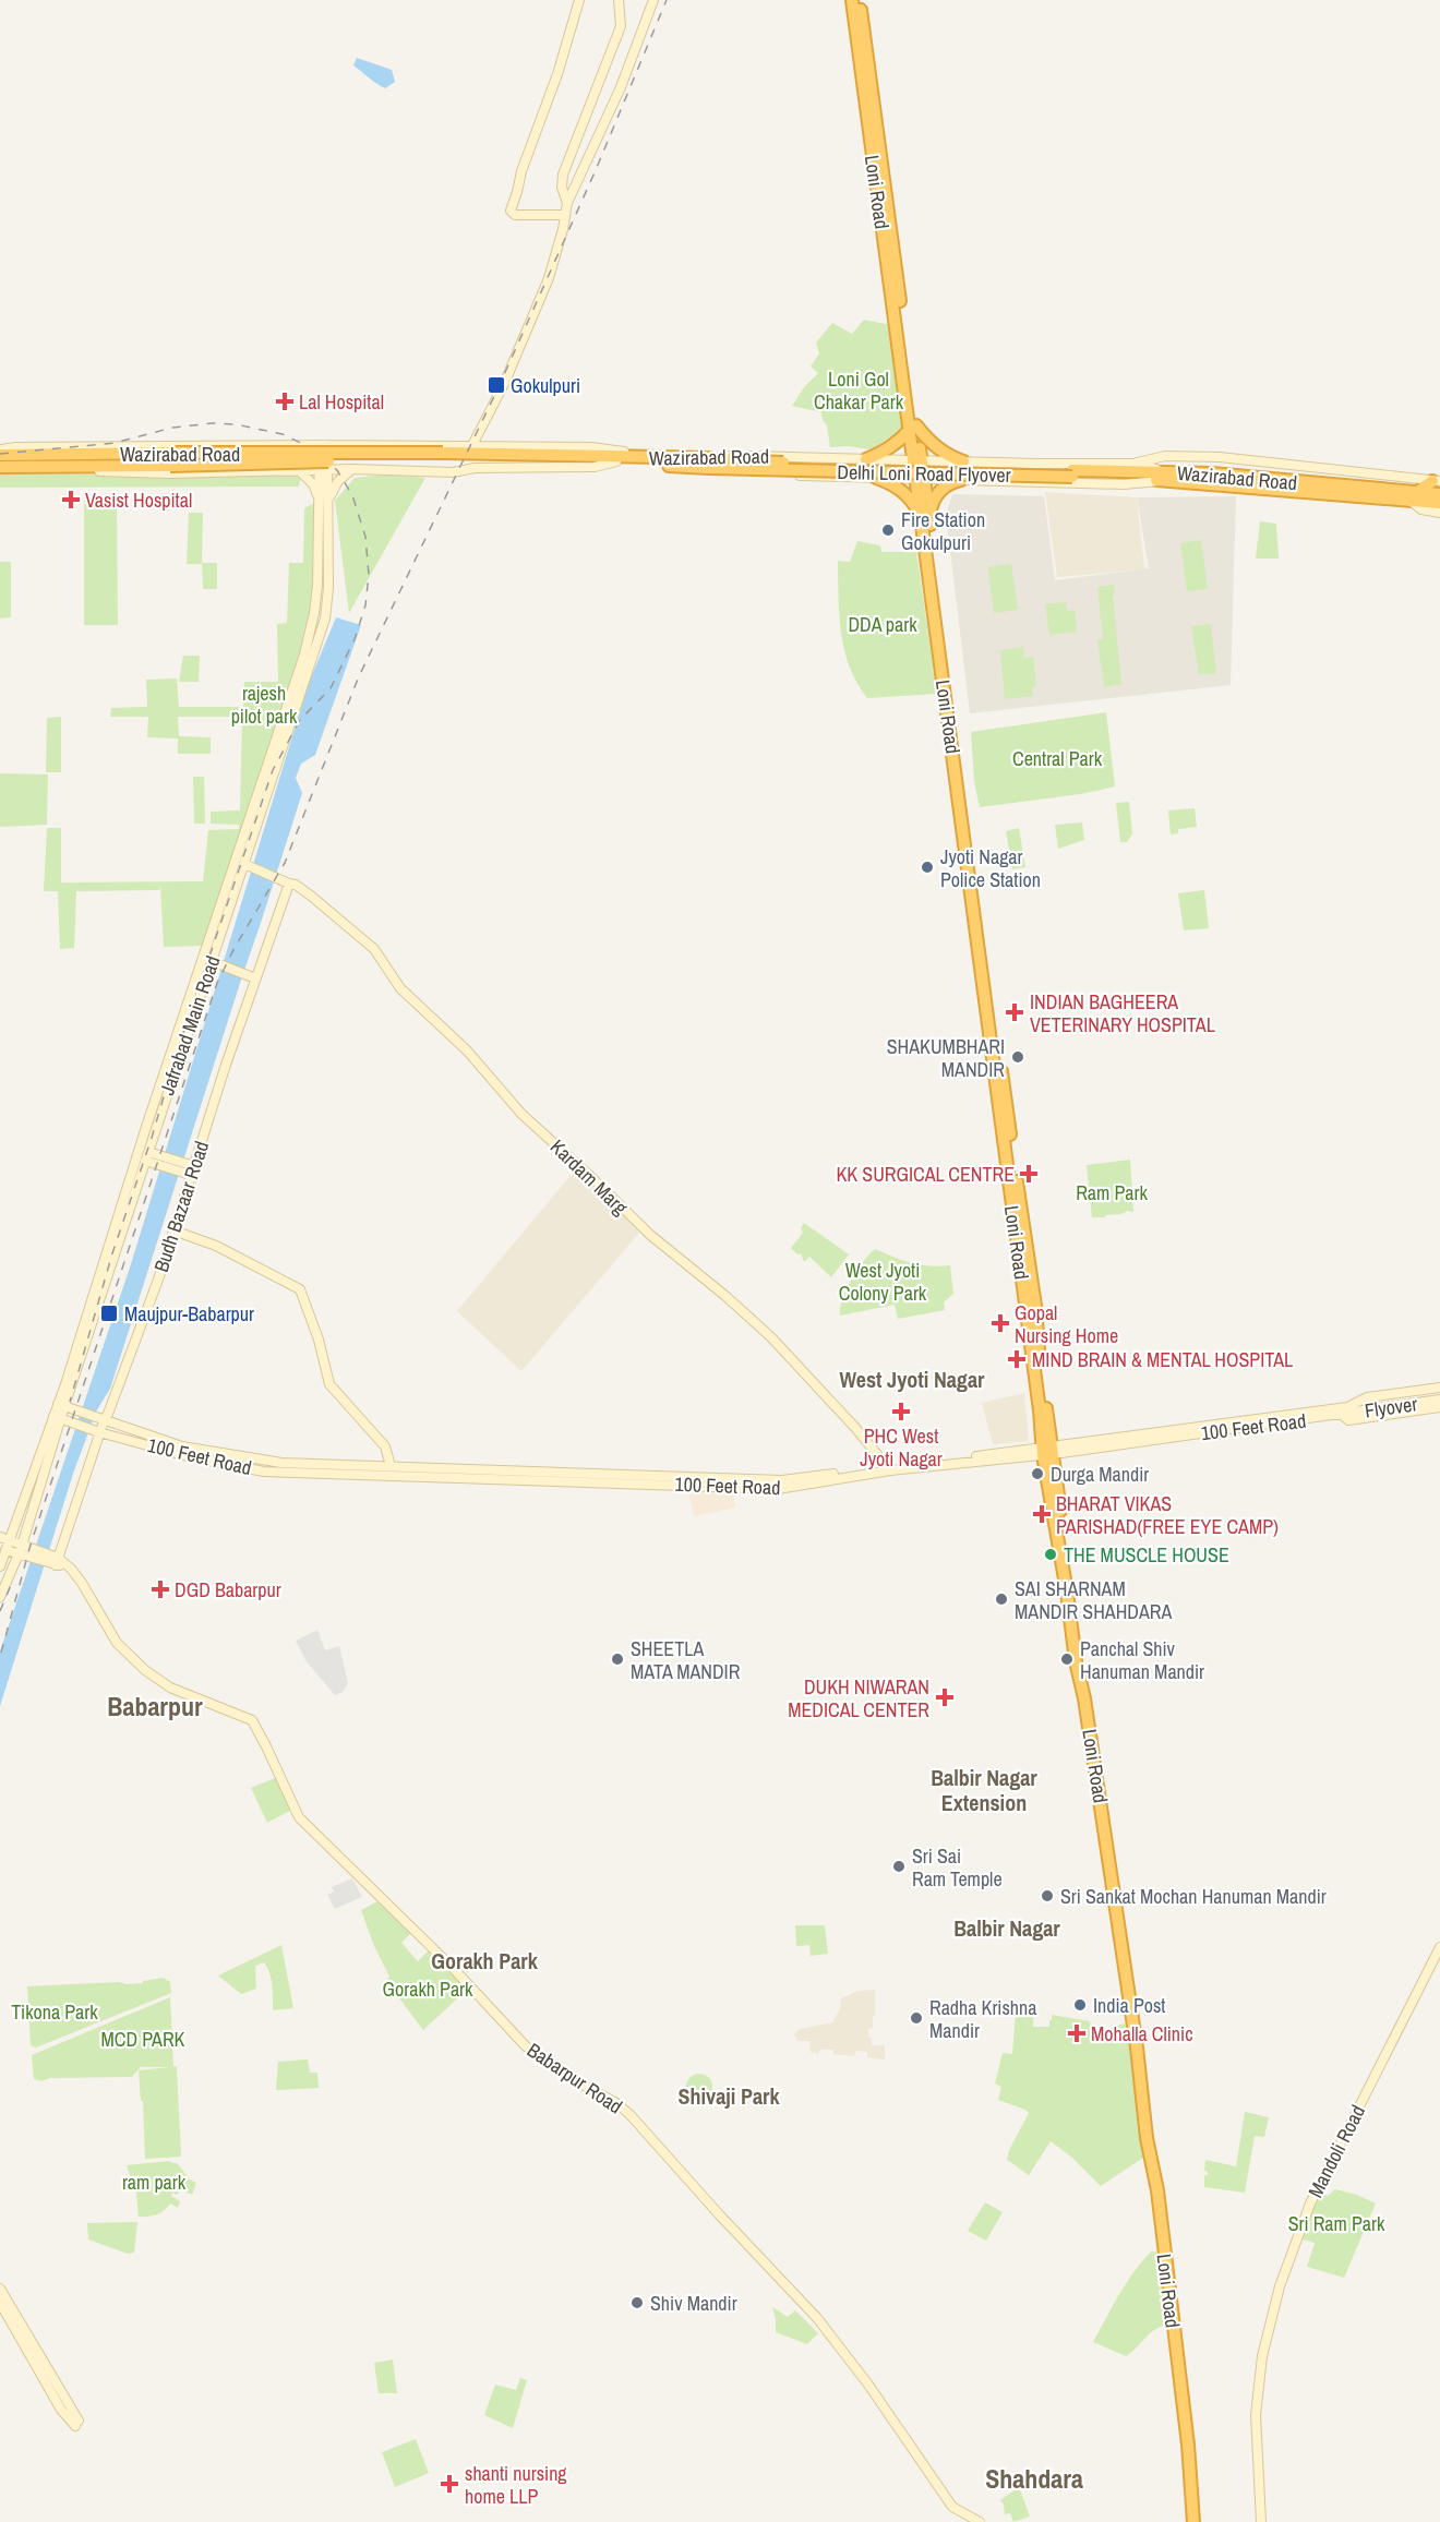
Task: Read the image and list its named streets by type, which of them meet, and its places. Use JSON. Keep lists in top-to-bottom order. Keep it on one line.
{"streets":{"highway":["Loni Road","Wazirabad Road","Delhi Loni Road Flyover"],"street":["Jafrabad Main Road","Kardam Marg","Budh Bazaar Road","Flyover","100 Feet Road","Babarpur Road","Mandoli Road"]},"crossings":[["Loni Road","Wazirabad Road"],["Loni Road","100 Feet Road"],["Wazirabad Road","Delhi Loni Road Flyover"],["Jafrabad Main Road","Kardam Marg"],["Jafrabad Main Road","100 Feet Road"],["Jafrabad Main Road","Babarpur Road"],["Kardam Marg","Budh Bazaar Road"],["Kardam Marg","100 Feet Road"],["Budh Bazaar Road","100 Feet Road"],["Budh Bazaar Road","Babarpur Road"],["Flyover","100 Feet Road"]],"districts":["West Jyoti Nagar","Babarpur","Balbir Nagar Extension","Balbir Nagar","Gorakh Park","Shivaji Park","Shahdara"],"parks":["Loni Gol Chakar Park","DDA park","rajesh pilot park","Central Park","Ram Park","West Jyoti Colony Park","Gorakh Park","Tikona Park","MCD PARK","ram park","Sri Ram Park"],"places":{"transit":["Gokulpuri","Maujpur-Babarpur"],"health":["Lal Hospital","Vasist Hospital","INDIAN BAGHEERA VETERINARY HOSPITAL","KK SURGICAL CENTRE","Gopal Nursing Home","MIND BRAIN & MENTAL HOSPITAL","PHC West Jyoti Nagar","BHARAT VIKAS PARISHAD(FREE EYE CAMP)","DGD Babarpur","DUKH NIWARAN MEDICAL CENTER","Mohalla Clinic","shanti nursing home LLP"],"other":["Fire Station Gokulpuri","Jyoti Nagar Police Station","SHAKUMBHARI MANDIR","Durga Mandir","THE MUSCLE HOUSE","SAI SHARNAM MANDIR SHAHDARA","SHEETLA MATA MANDIR","Panchal Shiv Hanuman Mandir","Sri Sai Ram Temple","Sri Sankat Mochan Hanuman Mandir","India Post","Radha Krishna Mandir","Shiv Mandir"]}}
